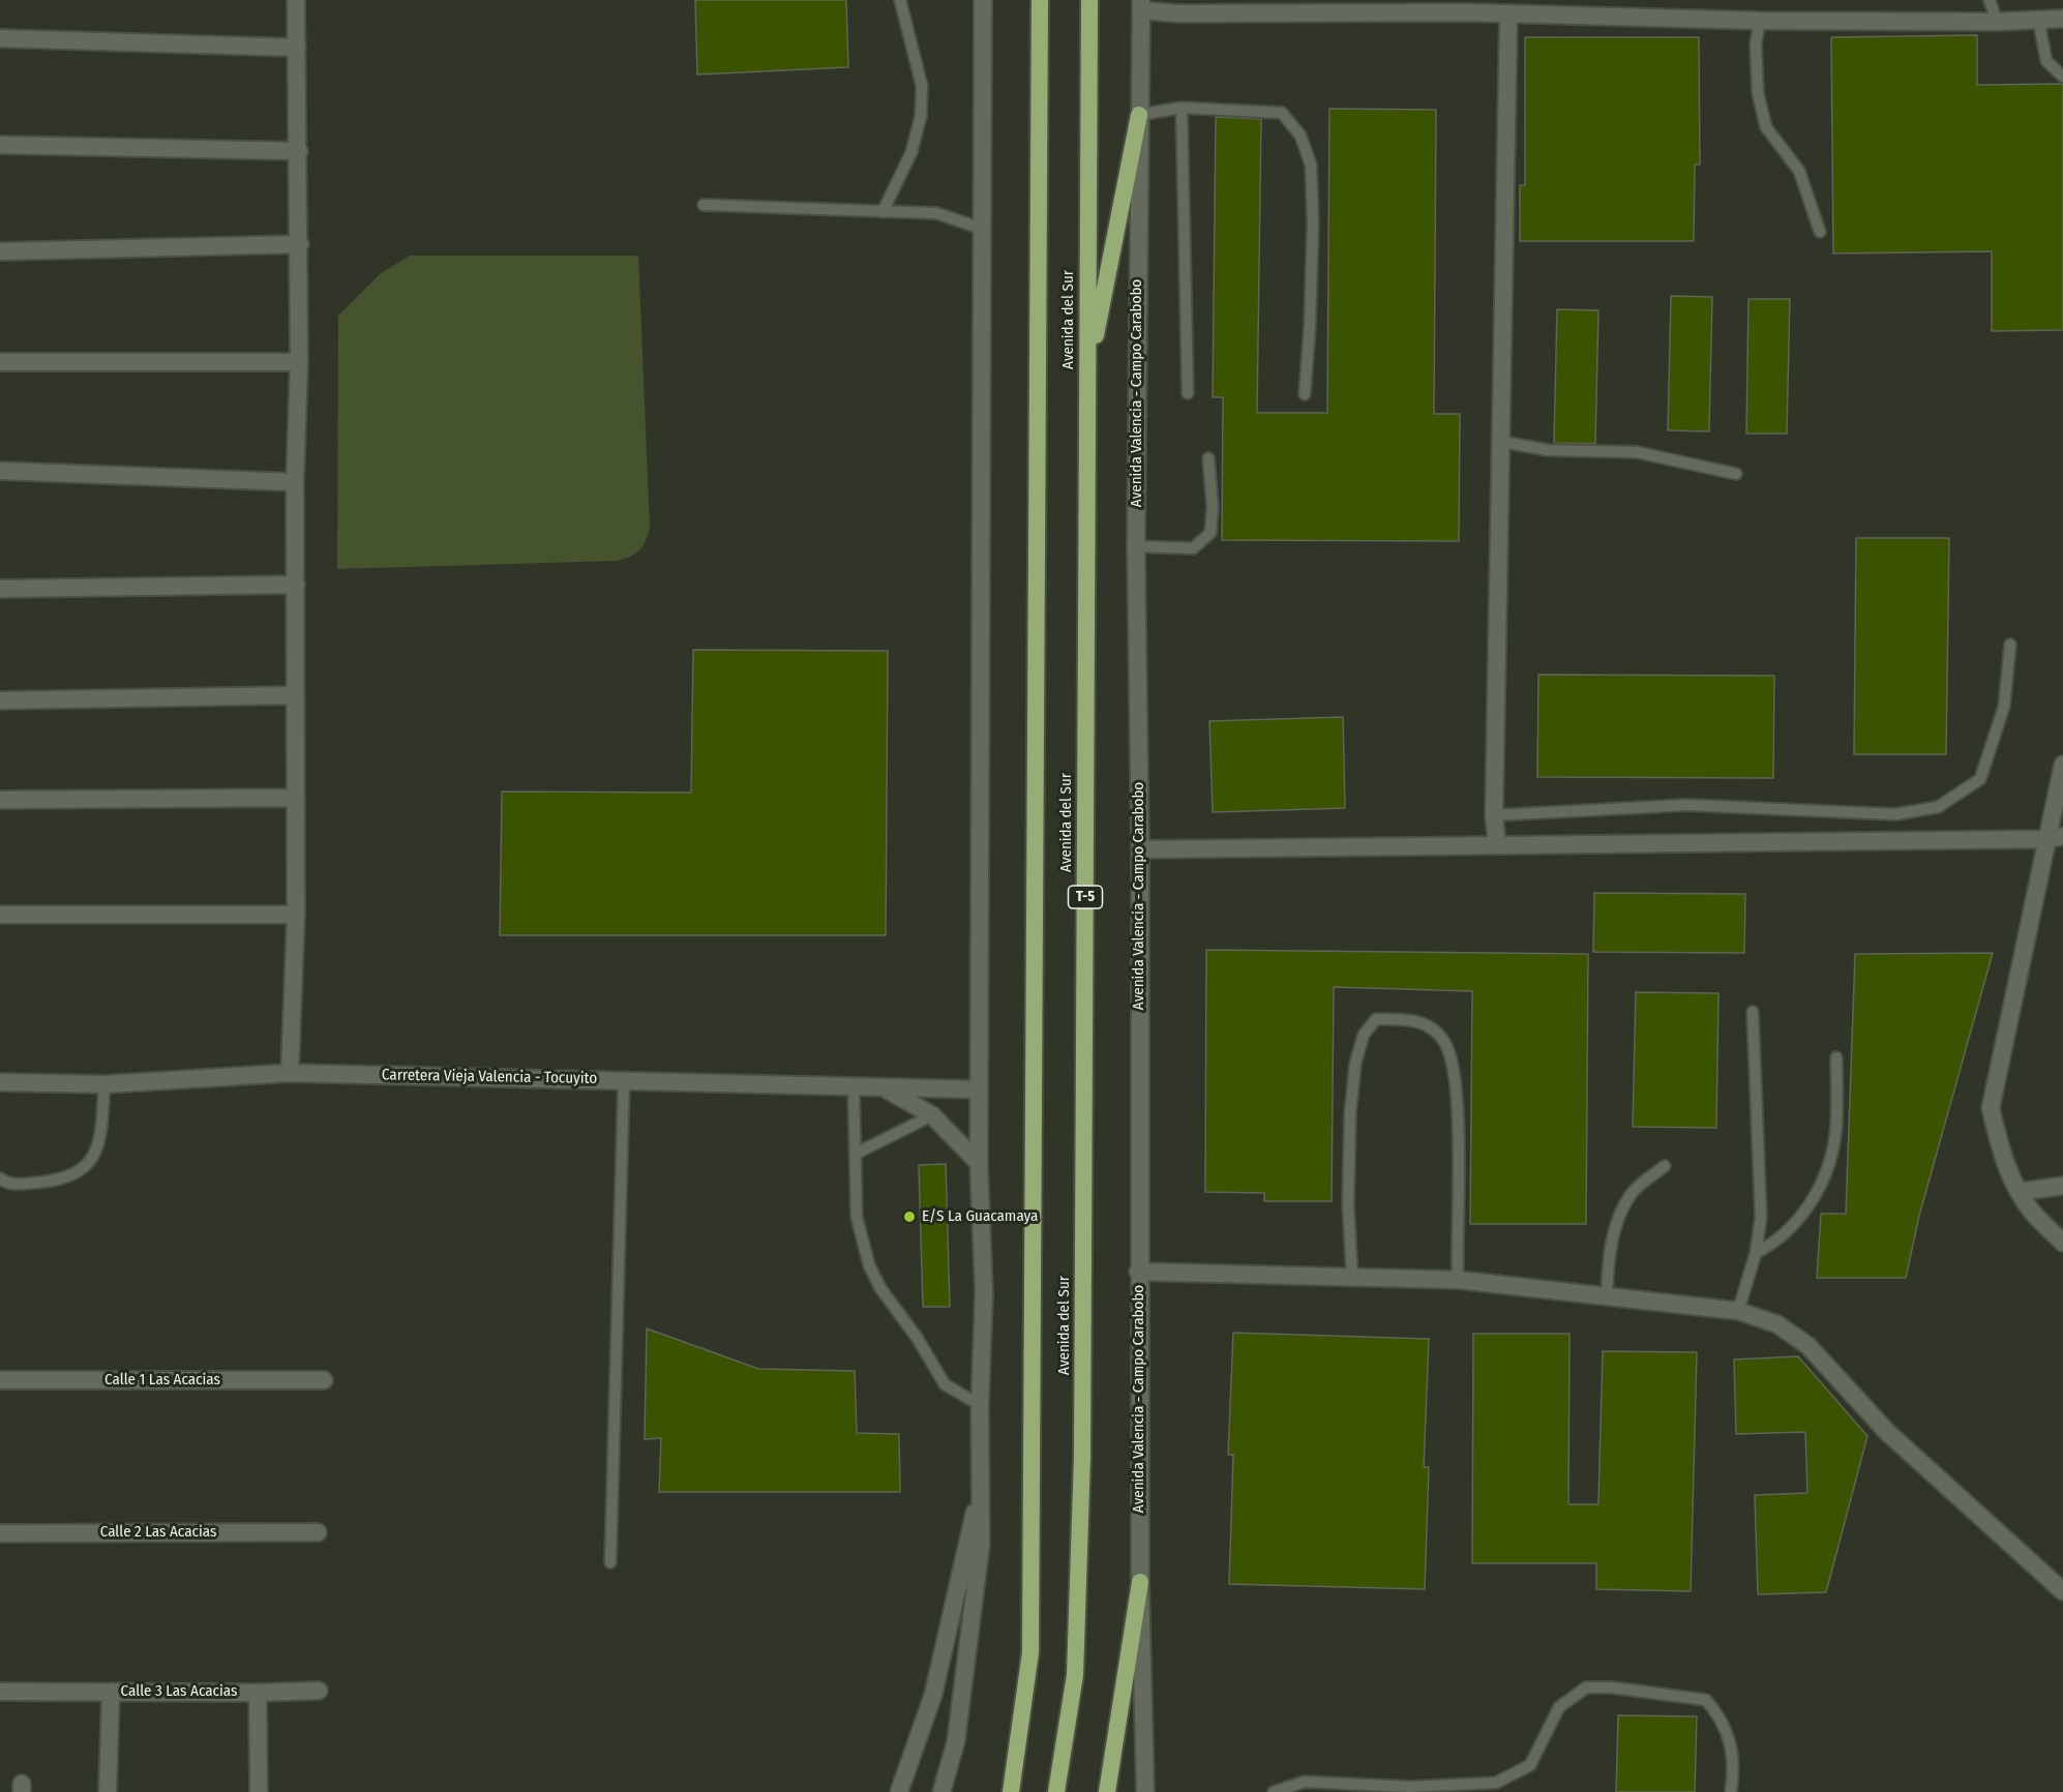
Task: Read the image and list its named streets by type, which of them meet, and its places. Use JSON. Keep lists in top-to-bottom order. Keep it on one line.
{"streets":{"highway":["Avenida del Sur","T-5"],"street":["Avenida Valencia - Campo Carabobo","Carretera Vieja Valencia - Tocuyito","Calle 1 Las Acacias","Calle 2 Las Acacias","Calle 3 Las Acacias"]},"places":["E/S La Guacamaya"]}
